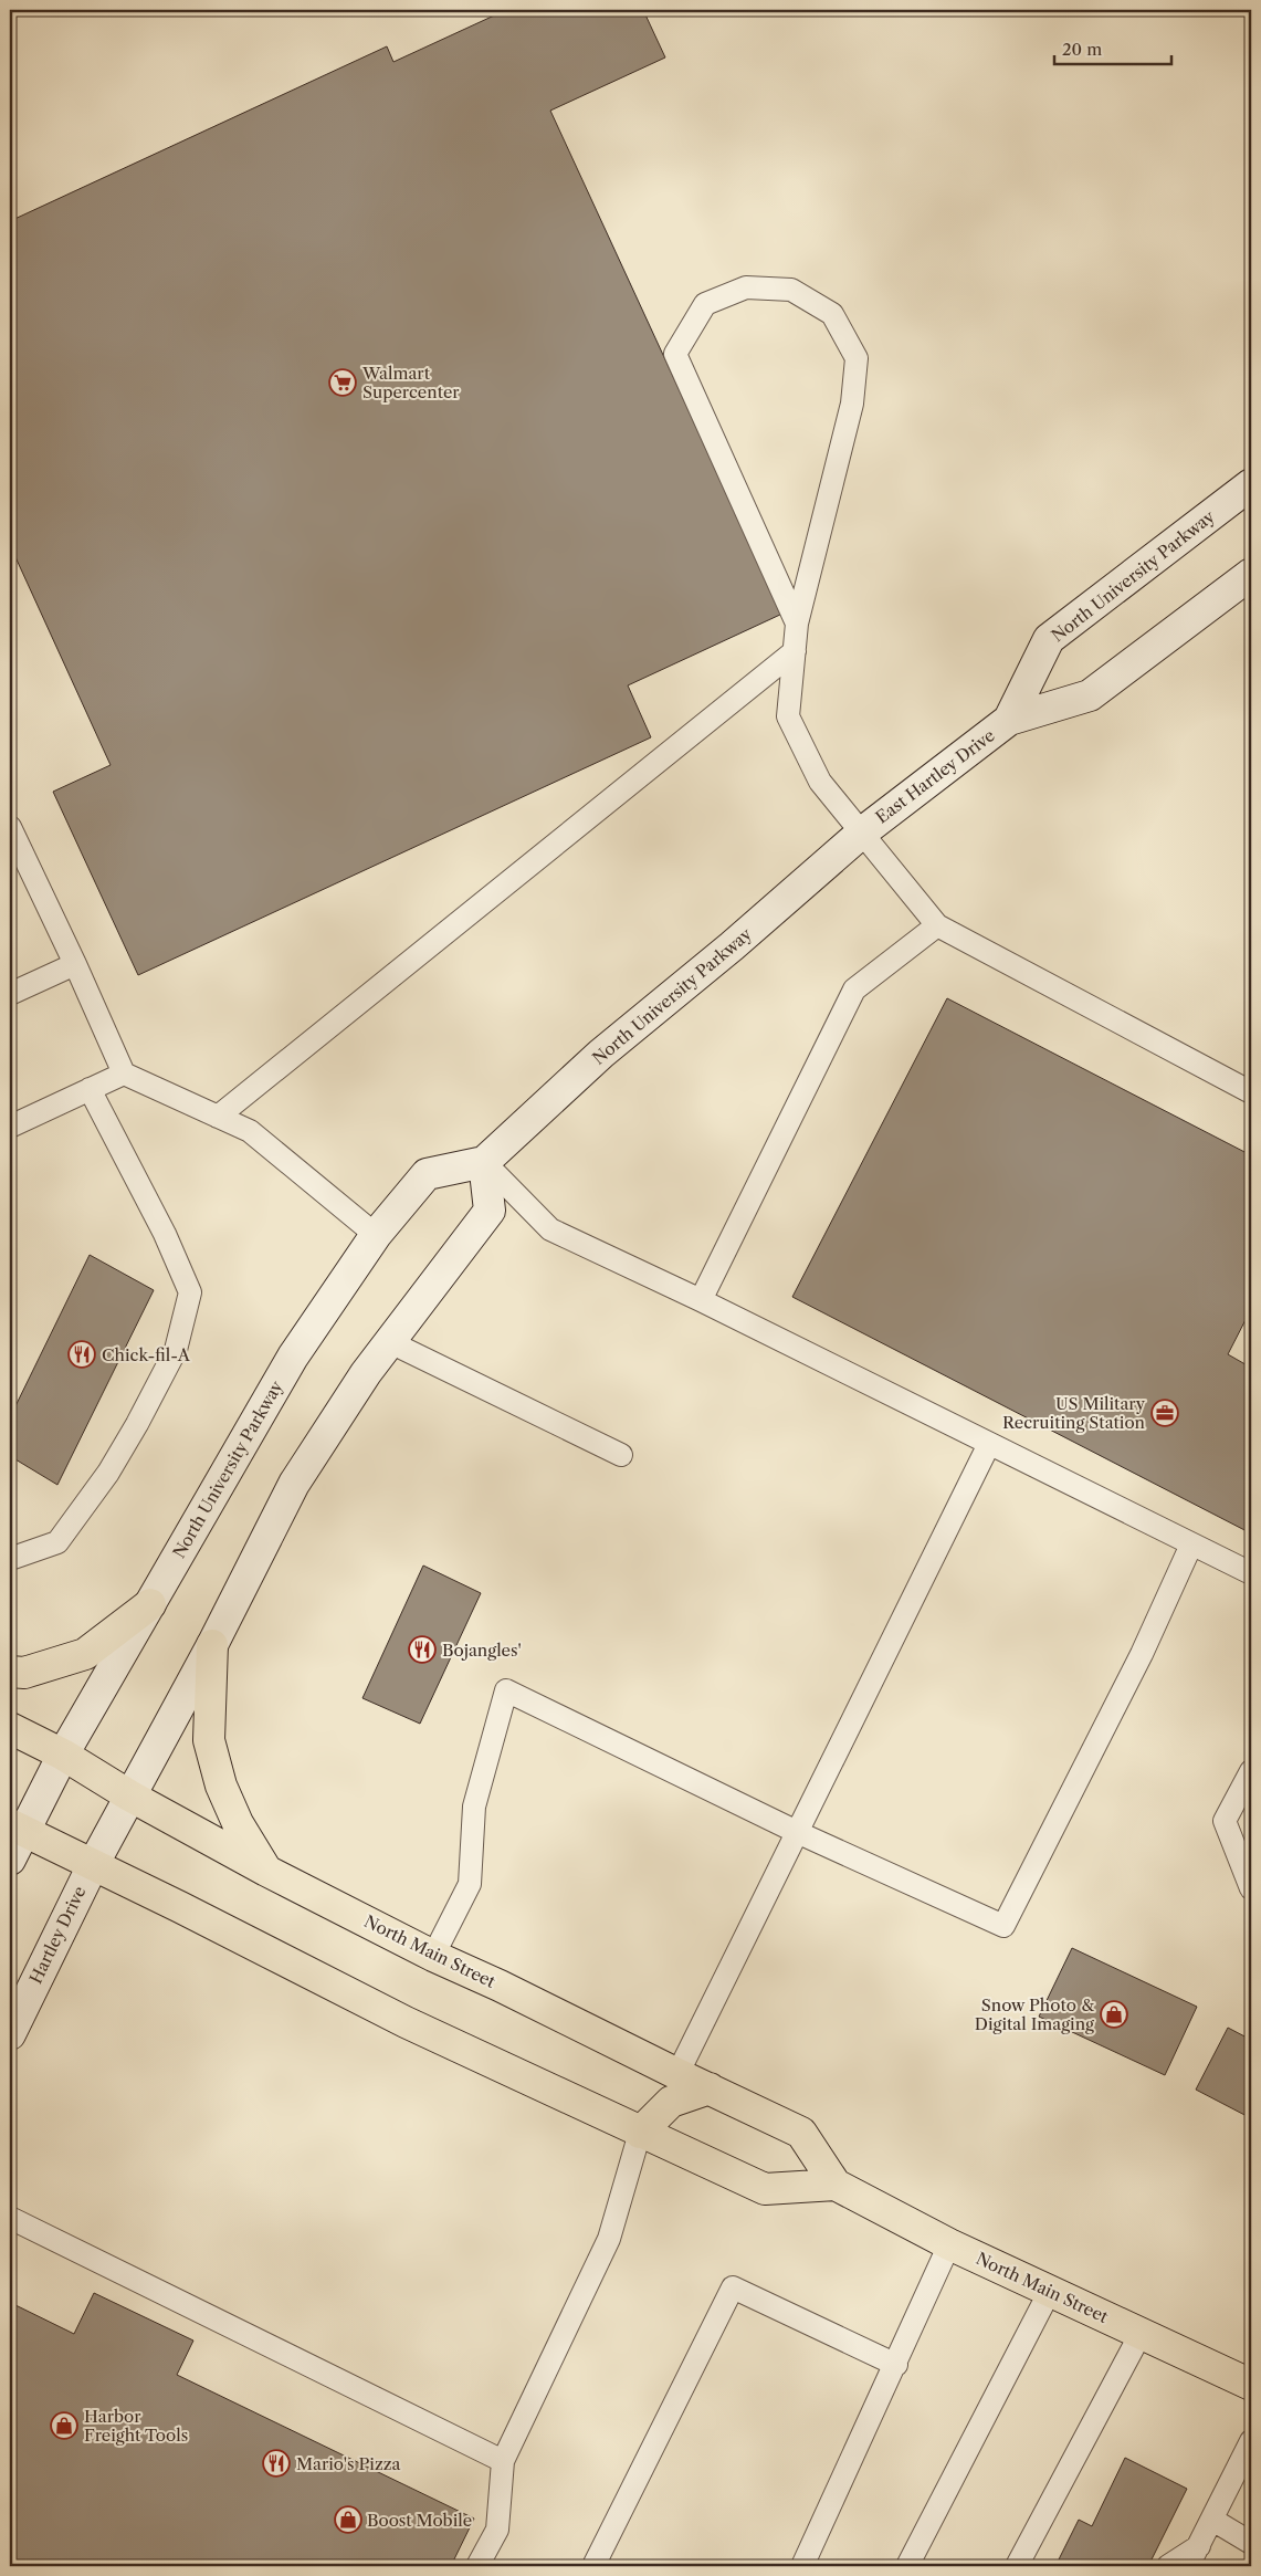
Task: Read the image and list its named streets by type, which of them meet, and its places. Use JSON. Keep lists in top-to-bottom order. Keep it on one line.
{"streets":{"main road":["North University Parkway","East Hartley Drive","Hartley Drive","North Main Street"]},"crossings":[["North University Parkway","East Hartley Drive"],["North University Parkway","North Main Street"]],"places":{"supermarket":["Walmart Supercenter"],"restaurant":["Chick-fil-A","Bojangles'","Mario's Pizza"],"office":["US Military Recruiting Station"],"shop":["Snow Photo & Digital Imaging","Harbor Freight Tools","Boost Mobile"]},"scale_bar":"20 m"}
